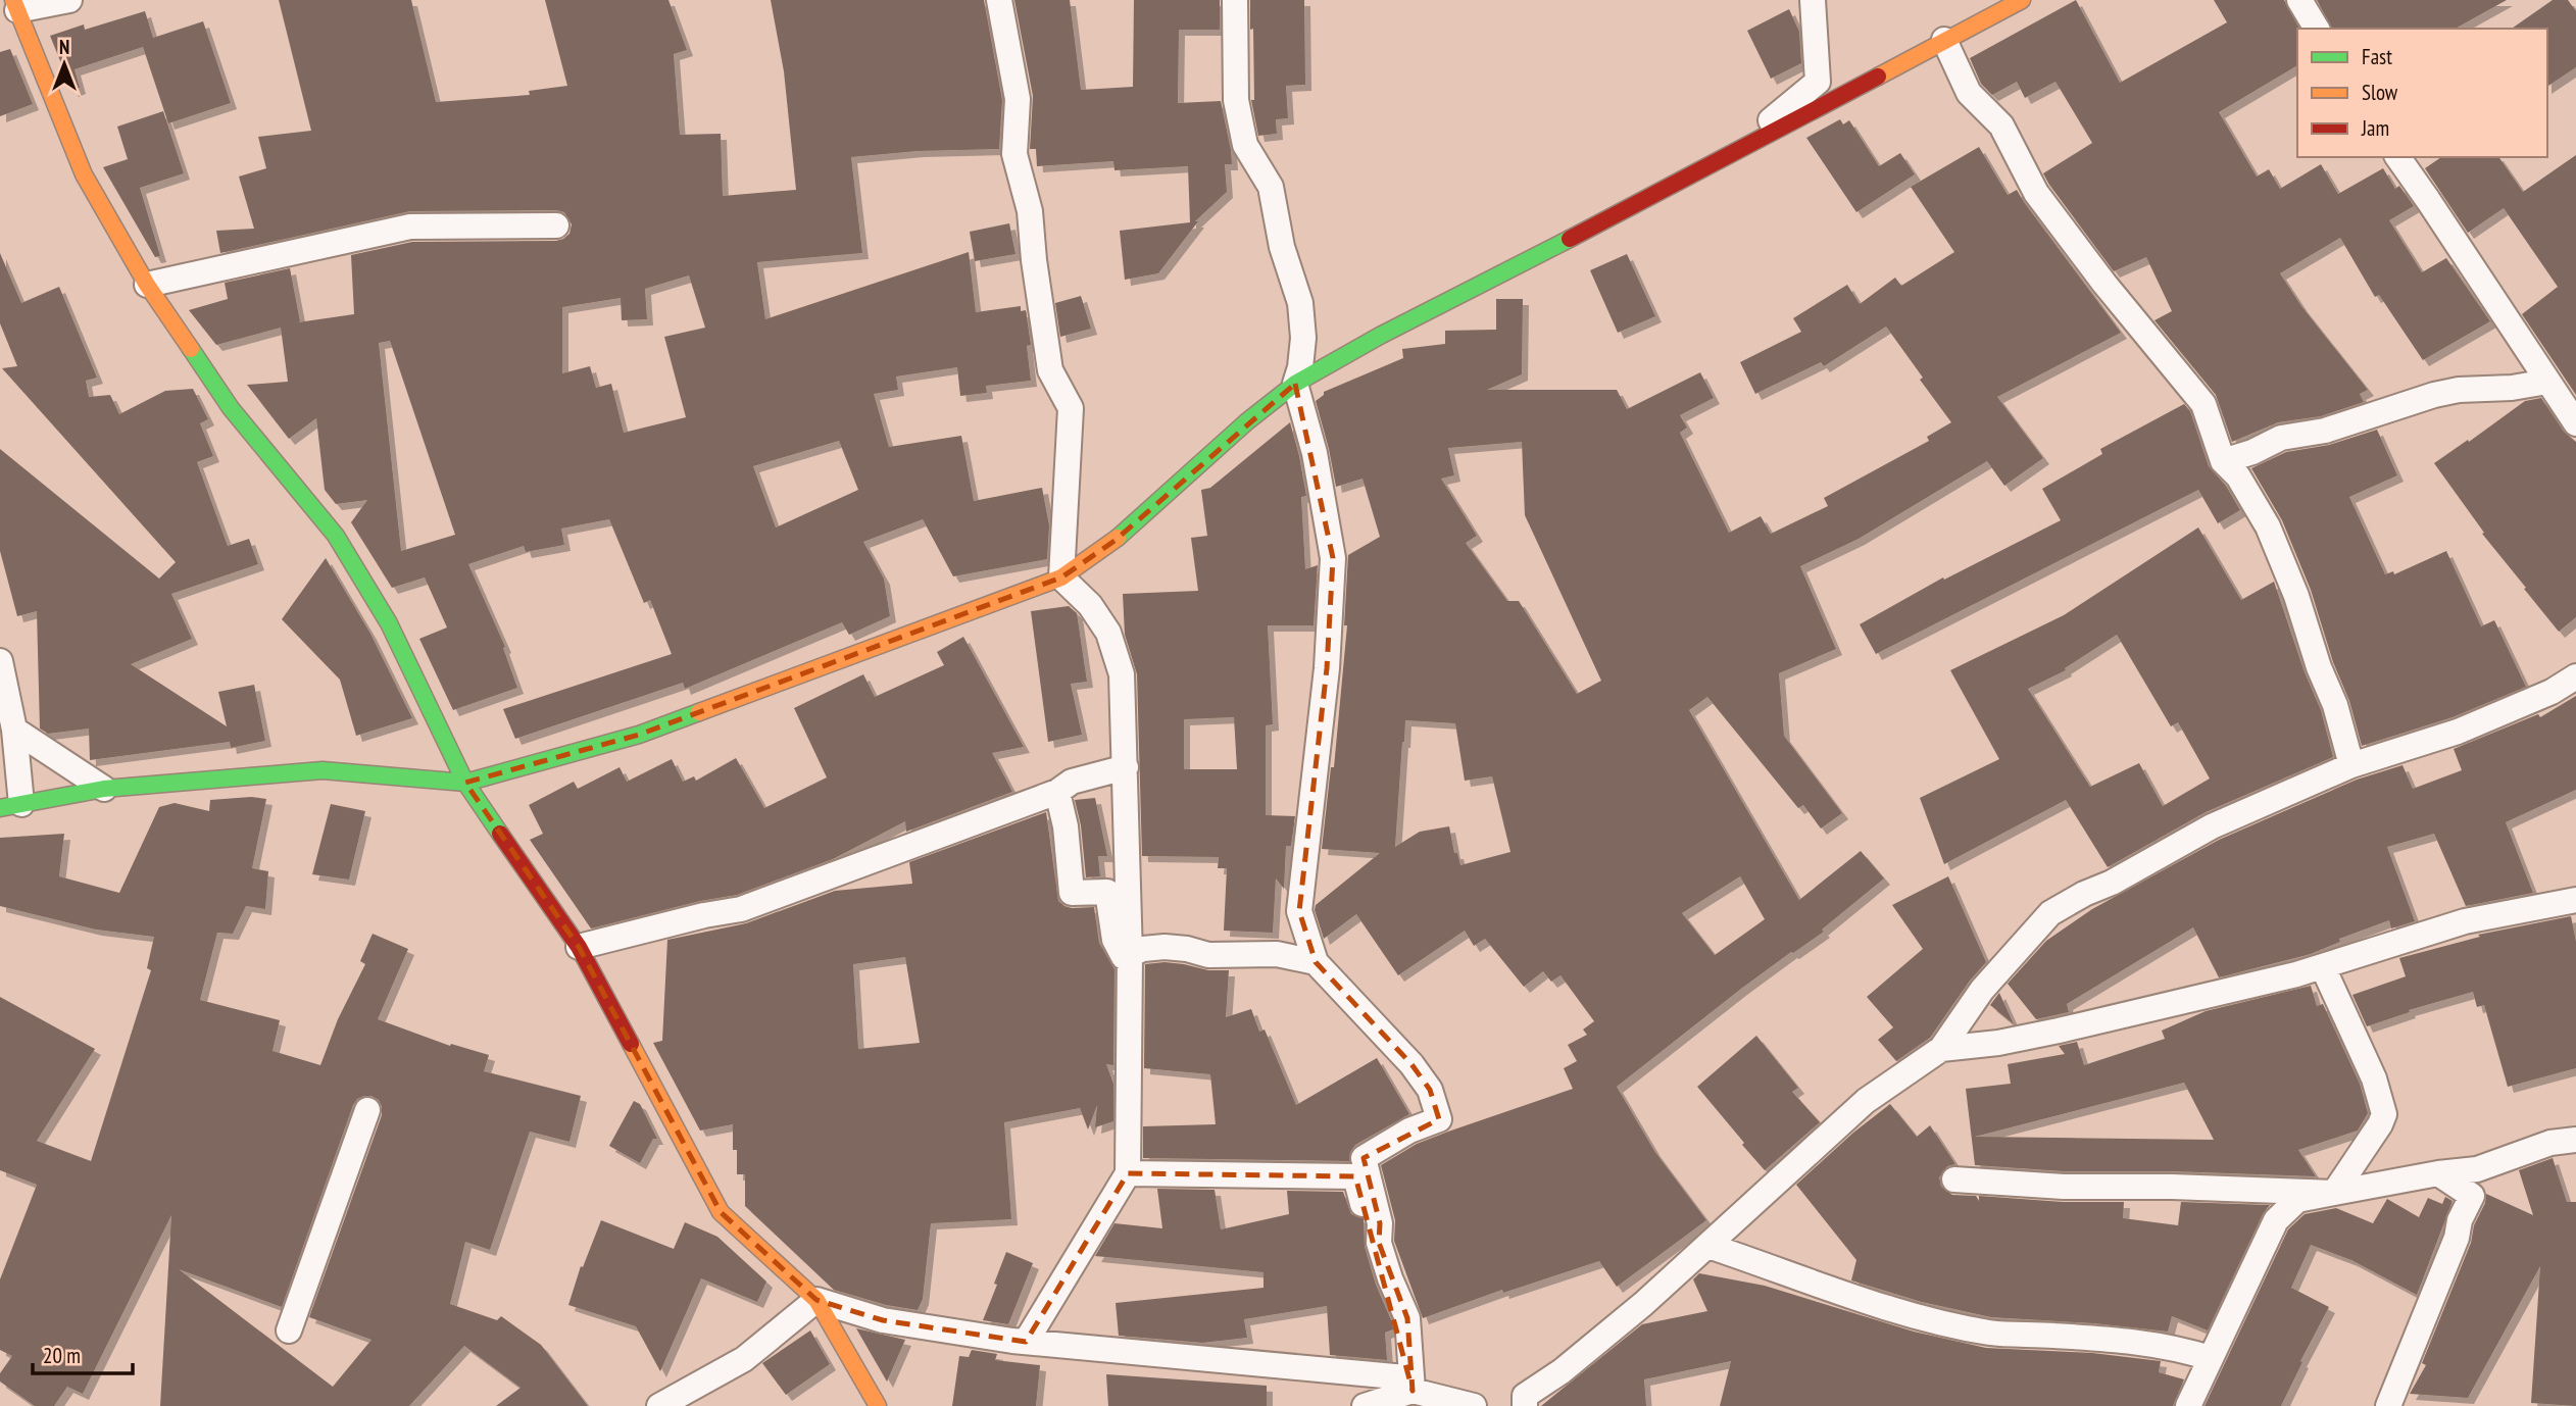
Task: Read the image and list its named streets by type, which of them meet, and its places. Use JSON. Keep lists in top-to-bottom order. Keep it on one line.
{"legend":["Fast","Slow","Jam"],"scale_bar":"20 m","north":"top"}
